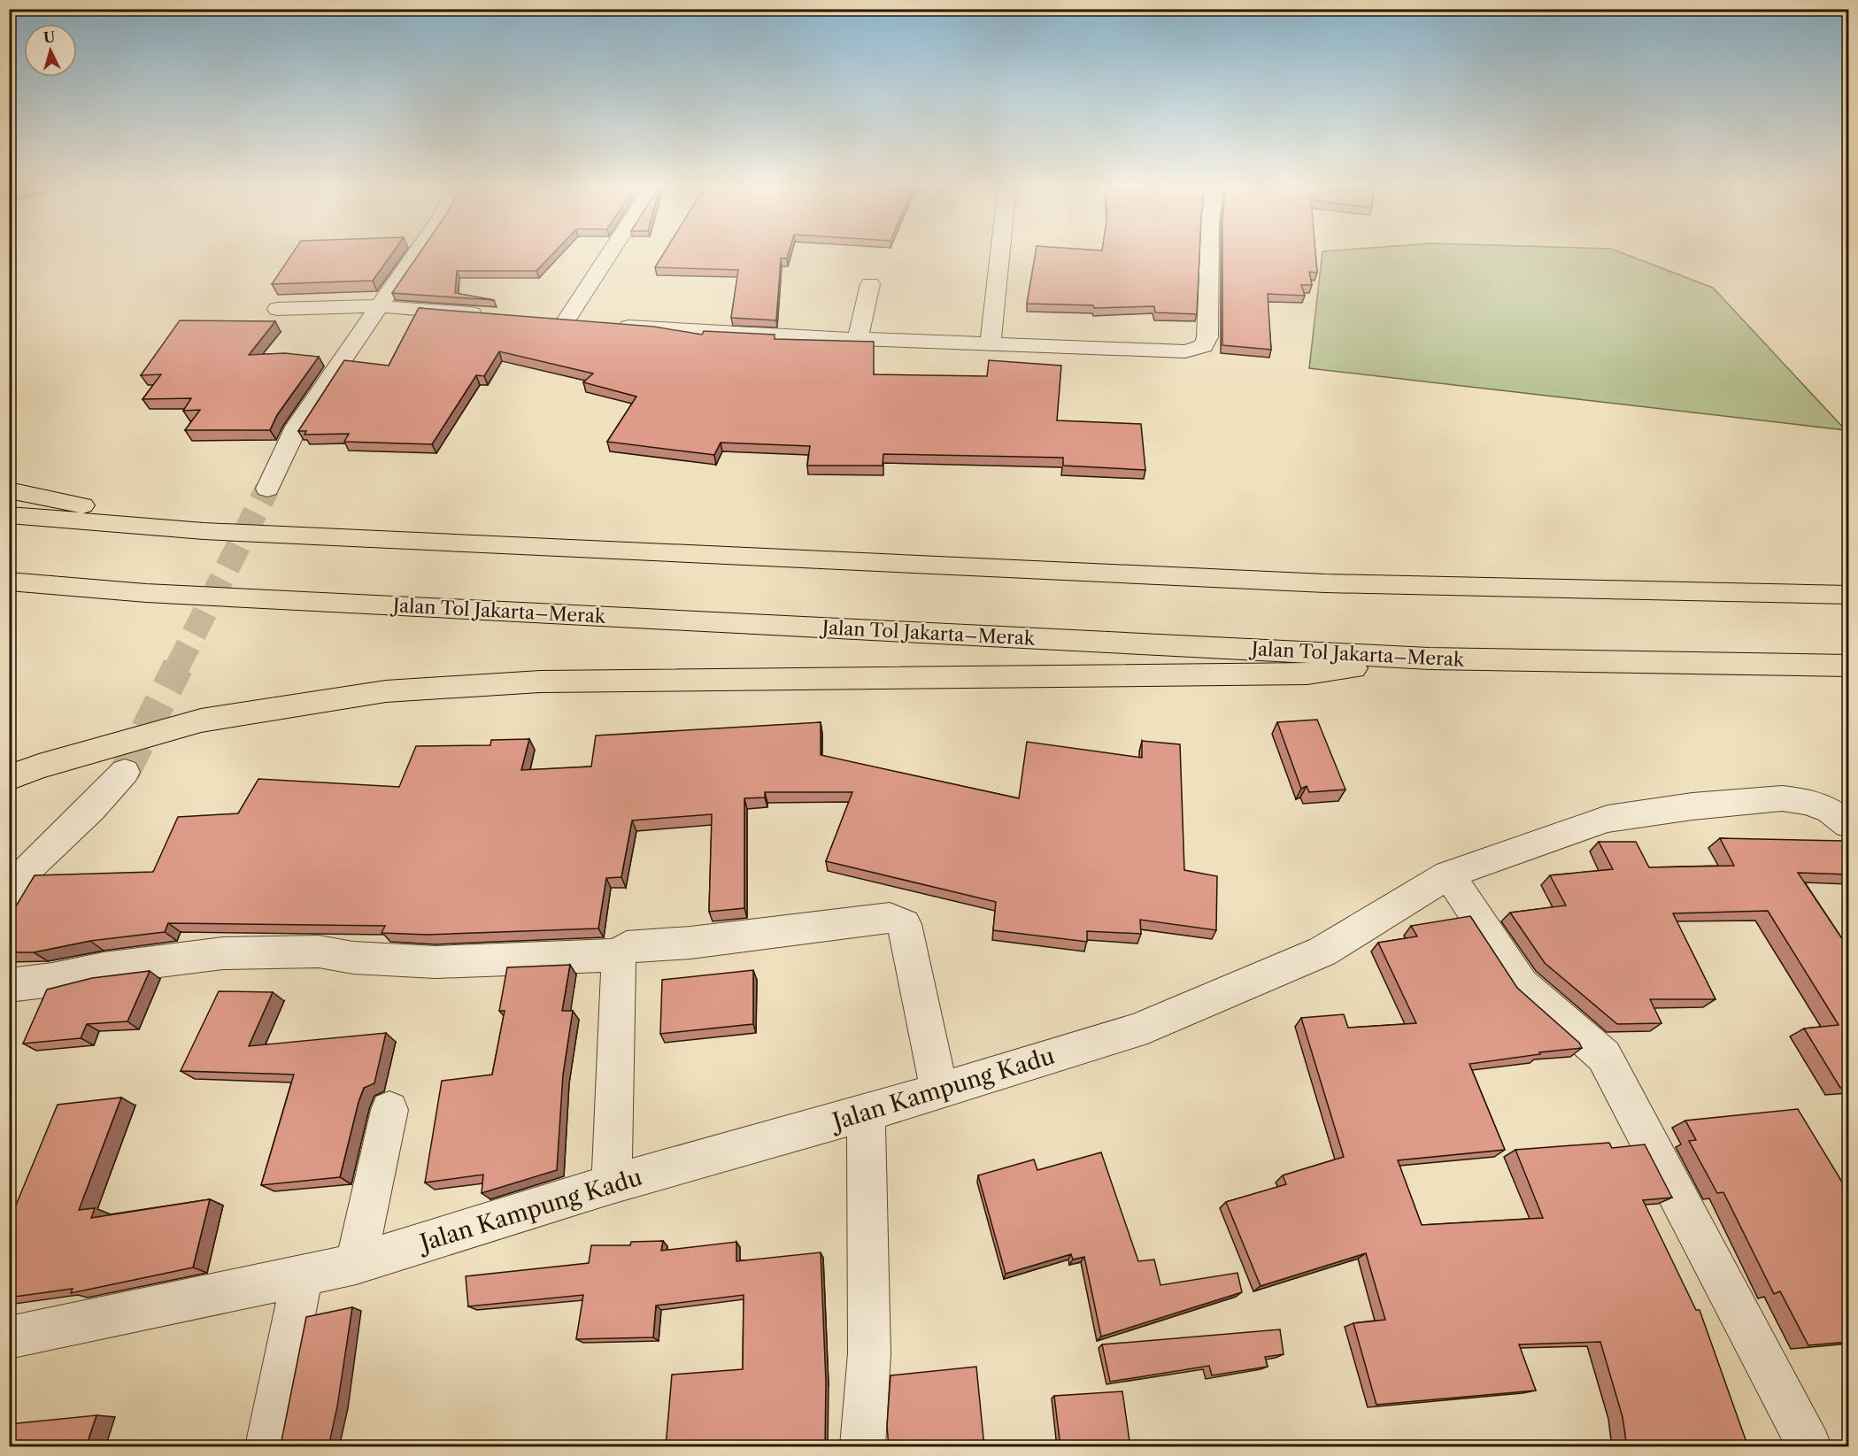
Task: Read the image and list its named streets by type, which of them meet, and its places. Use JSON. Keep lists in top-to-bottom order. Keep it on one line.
{"streets":{"highway":["Jalan Tol Jakarta–Merak"],"street":["Jalan Kampung Kadu"]},"north":"top"}
